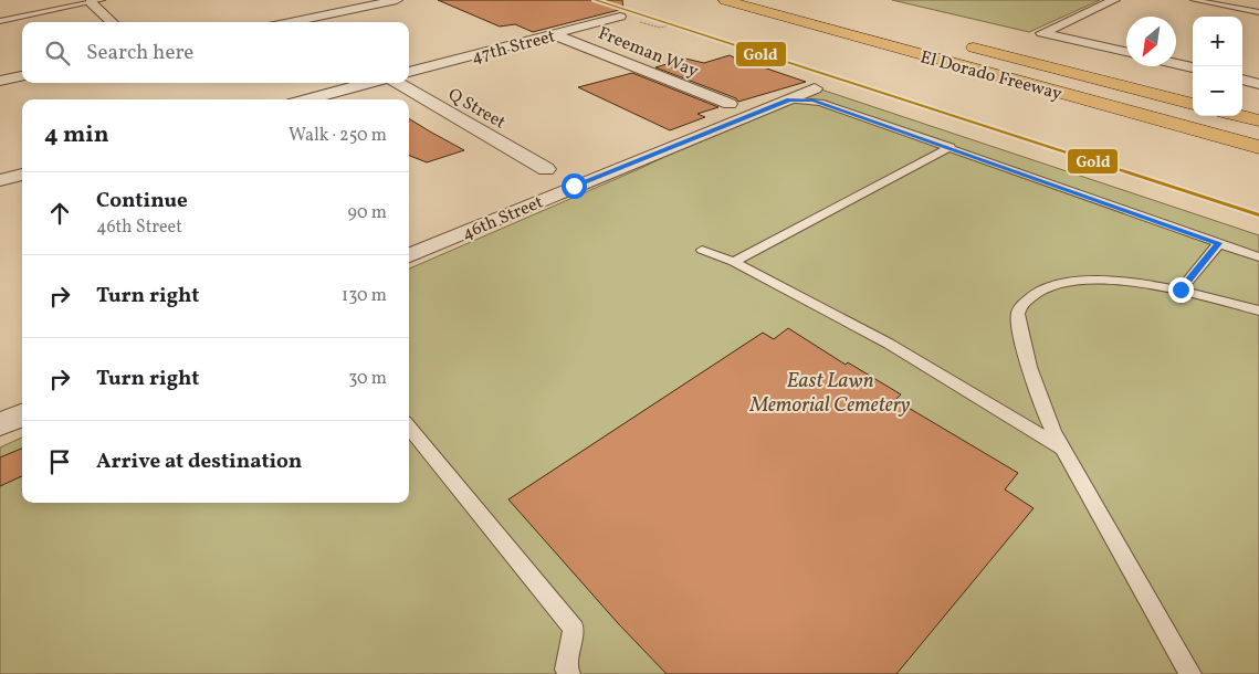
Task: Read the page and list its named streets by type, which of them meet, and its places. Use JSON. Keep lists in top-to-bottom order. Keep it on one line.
{"streets":{"highway":["El Dorado Freeway"],"street":["47th Street","Freeman Way","Q Street","46th Street"]},"crossings":[["47th Street","Freeman Way"]],"parks":["East Lawn Memorial Cemetery"],"lines":["transit line Gold"],"north":"bottom left","page":{"map_buttons":["+","−"],"search":"Search here","heading":["4 min","Walk · 250 m"],"list":[["Continue","46th Street","90 m"],["Turn right","130 m"],["Turn right","30 m"],"Arrive at destination"]}}
